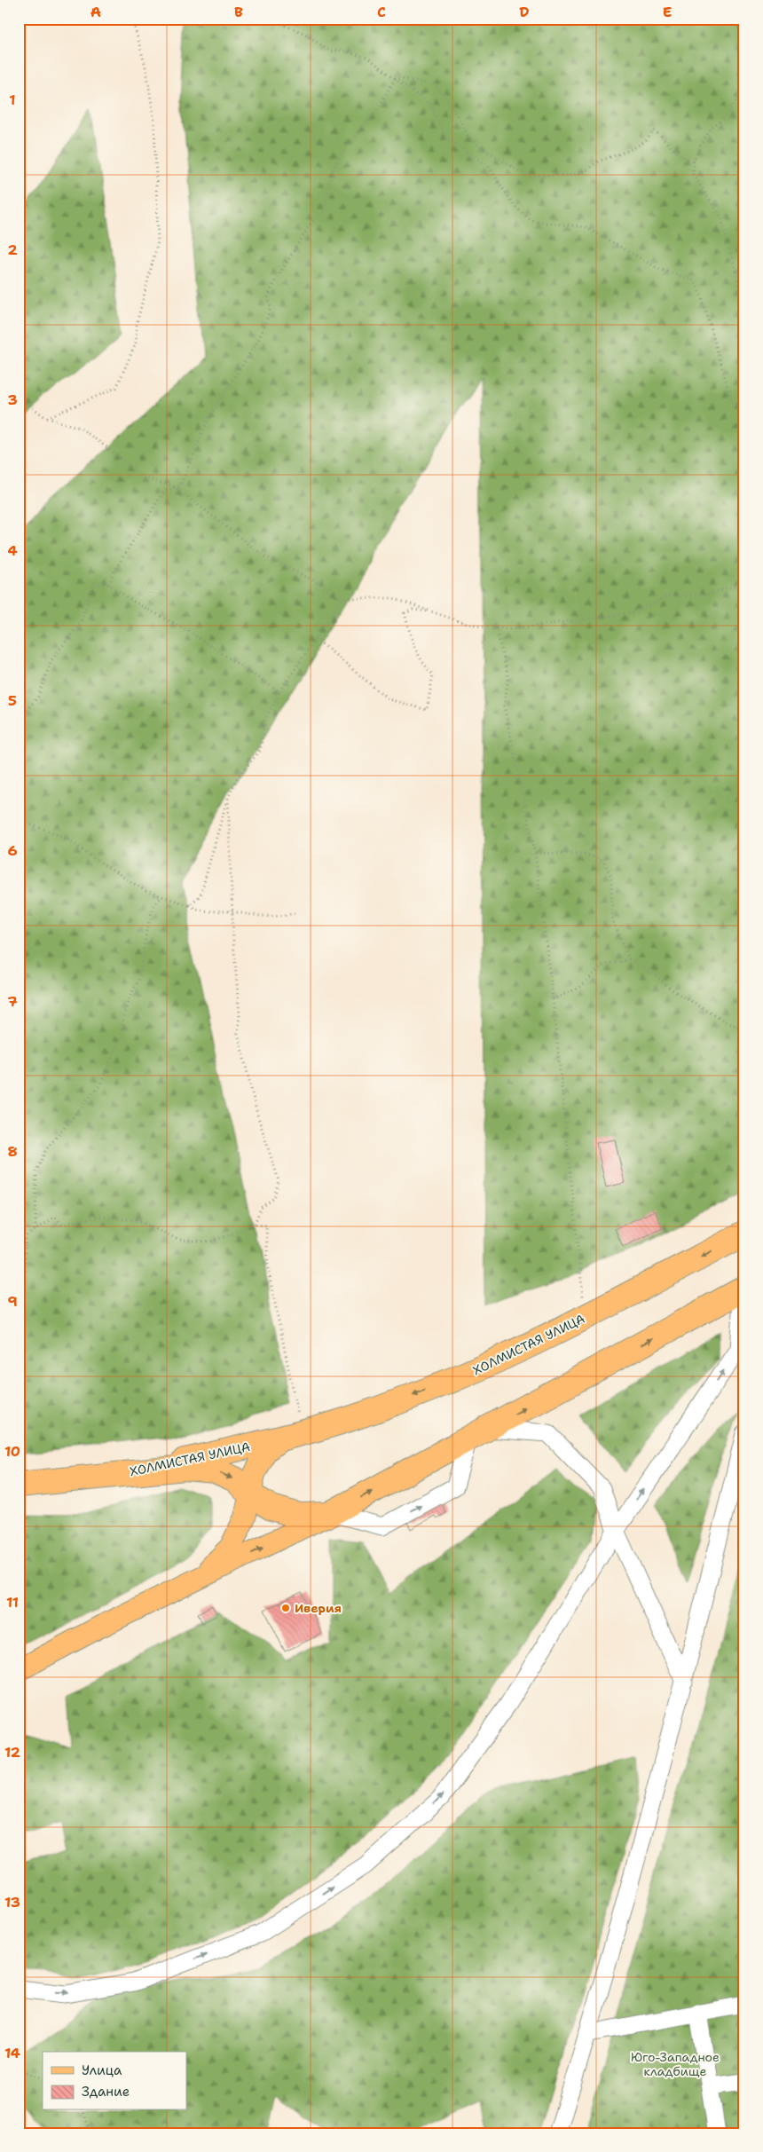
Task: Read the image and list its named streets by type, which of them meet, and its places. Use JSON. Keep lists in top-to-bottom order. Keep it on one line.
{"streets":{"highway":["ХОЛМИСТАЯ УЛИЦА"]},"parks":["Юго-Западное кладбище"],"places":["Иверия"],"legend":["Улица","Здание"],"grid":{"columns":["A","B","C","D","E"],"rows":["1","2","3","4","5","6","7","8","9","10","11","12","13","14"]}}
